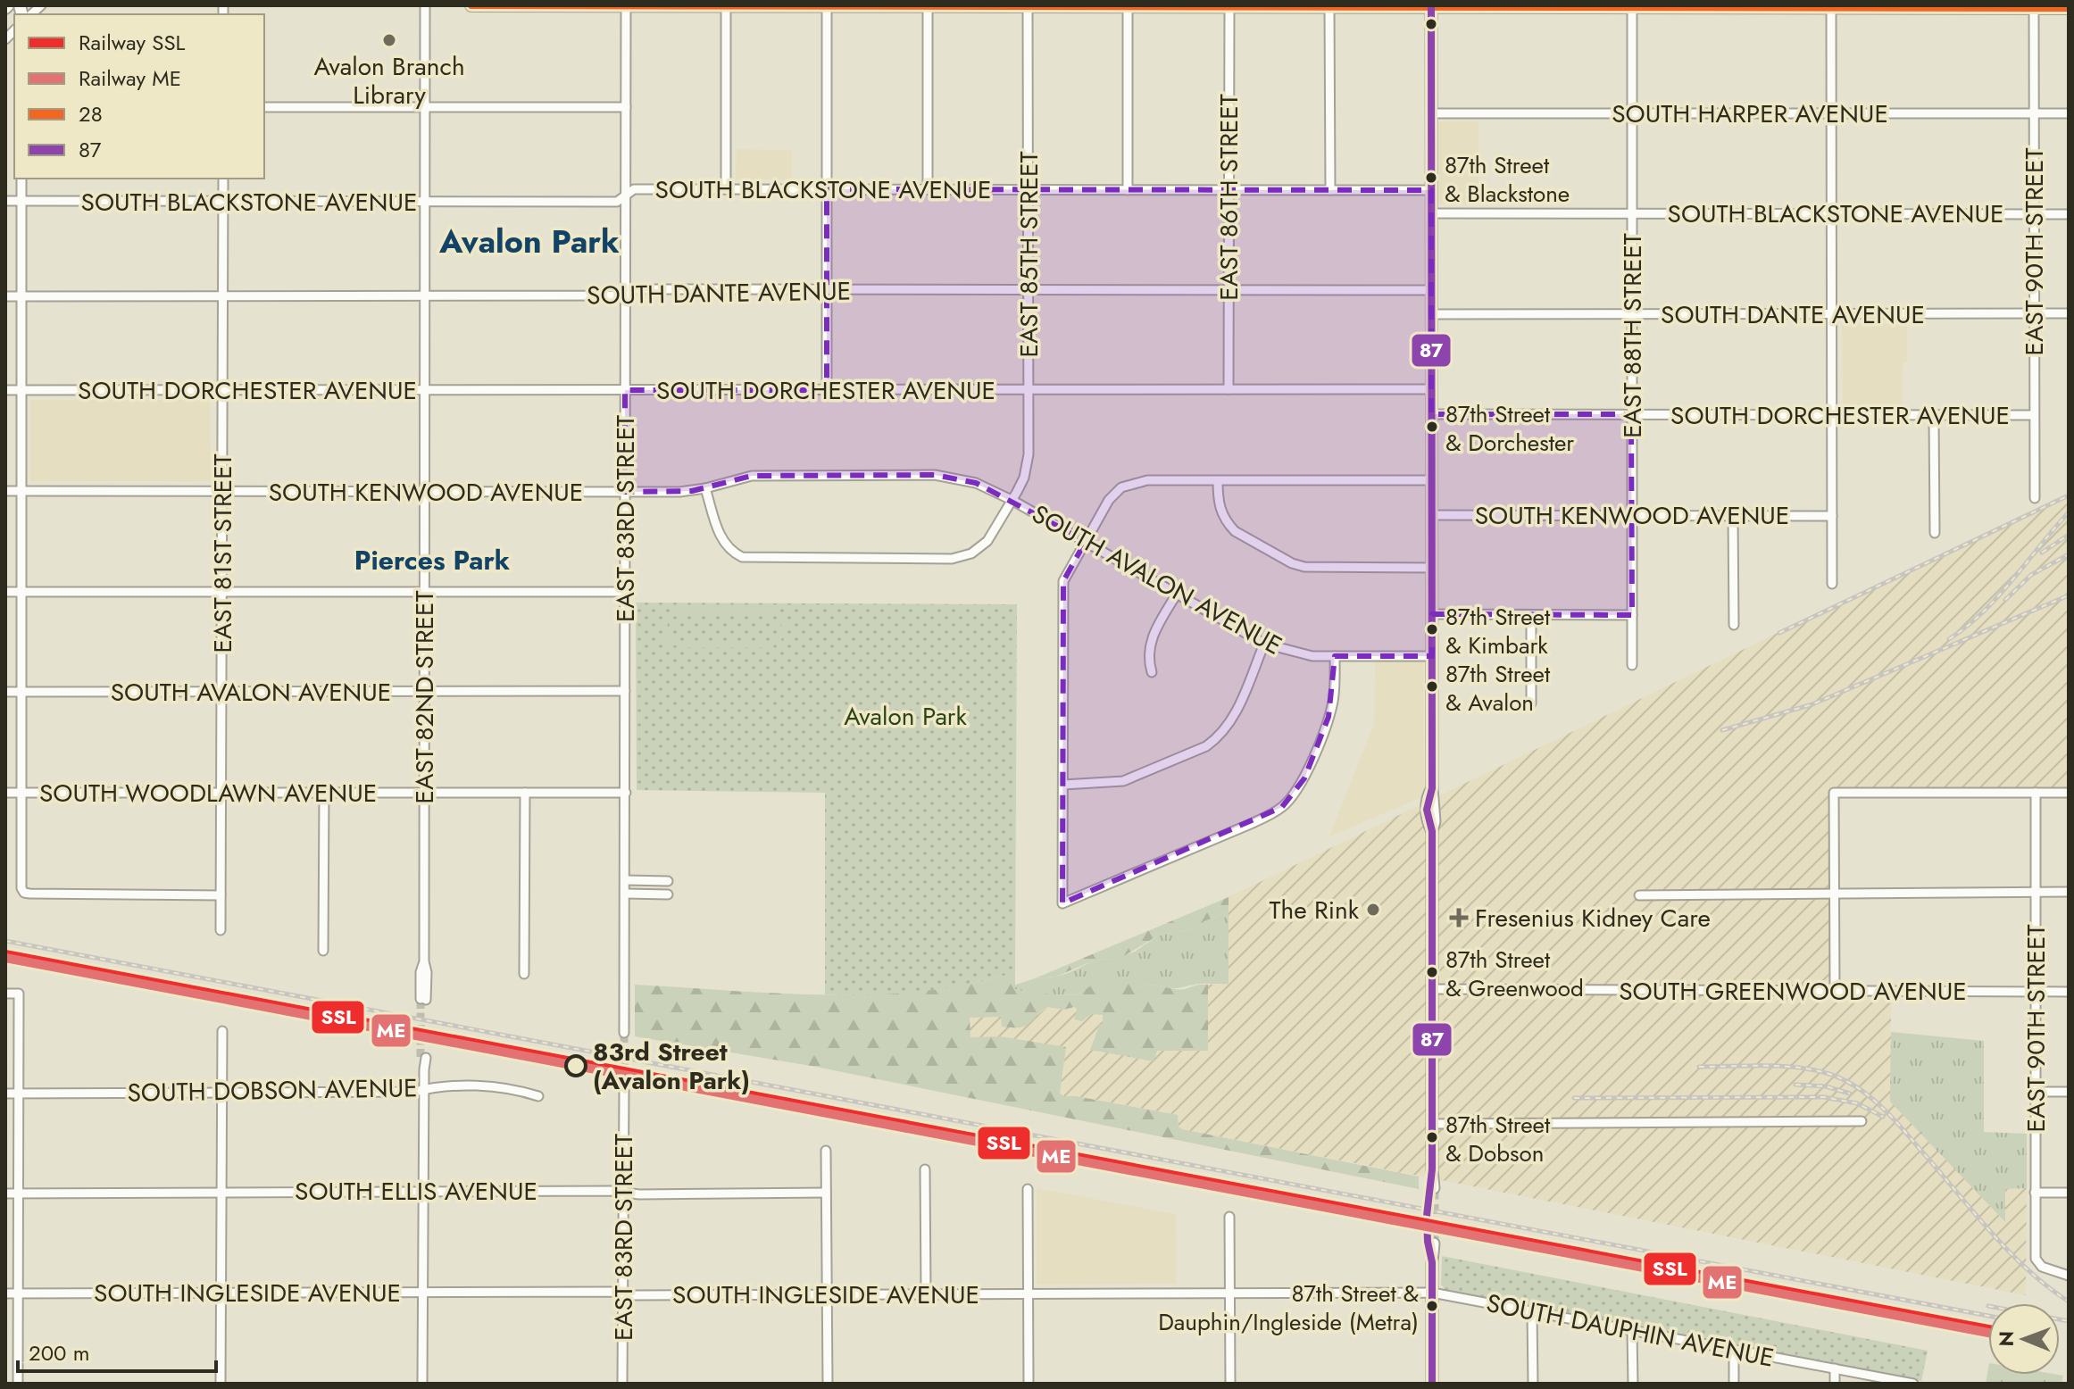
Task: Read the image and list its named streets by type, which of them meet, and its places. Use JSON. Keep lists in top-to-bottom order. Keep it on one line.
{"streets":{"street":["SOUTH HARPER AVENUE","SOUTH BLACKSTONE AVENUE","EAST 86TH STREET","EAST 90TH STREET","EAST 85TH STREET","SOUTH DANTE AVENUE","EAST 88TH STREET","SOUTH DORCHESTER AVENUE","SOUTH KENWOOD AVENUE","EAST 83RD STREET","EAST 81ST STREET","SOUTH AVALON AVENUE","EAST 82ND STREET","SOUTH WOODLAWN AVENUE","SOUTH GREENWOOD AVENUE","SOUTH DOBSON AVENUE","SOUTH ELLIS AVENUE","SOUTH INGLESIDE AVENUE","SOUTH DAUPHIN AVENUE"]},"crossings":[["SOUTH HARPER AVENUE","EAST 90TH STREET"],["SOUTH HARPER AVENUE","EAST 88TH STREET"],["SOUTH BLACKSTONE AVENUE","EAST 86TH STREET"],["SOUTH BLACKSTONE AVENUE","EAST 90TH STREET"],["SOUTH BLACKSTONE AVENUE","EAST 85TH STREET"],["SOUTH BLACKSTONE AVENUE","EAST 88TH STREET"],["SOUTH BLACKSTONE AVENUE","EAST 83RD STREET"],["SOUTH BLACKSTONE AVENUE","EAST 81ST STREET"],["SOUTH BLACKSTONE AVENUE","EAST 82ND STREET"],["EAST 86TH STREET","SOUTH DANTE AVENUE"],["EAST 86TH STREET","SOUTH DORCHESTER AVENUE"],["EAST 90TH STREET","SOUTH DANTE AVENUE"],["EAST 90TH STREET","SOUTH DORCHESTER AVENUE"],["EAST 90TH STREET","SOUTH GREENWOOD AVENUE"],["EAST 85TH STREET","SOUTH DANTE AVENUE"],["EAST 85TH STREET","SOUTH DORCHESTER AVENUE"],["EAST 85TH STREET","SOUTH KENWOOD AVENUE"],["EAST 85TH STREET","SOUTH AVALON AVENUE"],["SOUTH DANTE AVENUE","EAST 88TH STREET"],["SOUTH DANTE AVENUE","EAST 83RD STREET"],["SOUTH DANTE AVENUE","EAST 81ST STREET"],["SOUTH DANTE AVENUE","EAST 82ND STREET"],["EAST 88TH STREET","SOUTH DORCHESTER AVENUE"],["EAST 88TH STREET","SOUTH KENWOOD AVENUE"],["SOUTH DORCHESTER AVENUE","EAST 83RD STREET"],["SOUTH DORCHESTER AVENUE","EAST 81ST STREET"],["SOUTH DORCHESTER AVENUE","EAST 82ND STREET"],["SOUTH KENWOOD AVENUE","EAST 83RD STREET"],["SOUTH KENWOOD AVENUE","EAST 81ST STREET"],["SOUTH KENWOOD AVENUE","SOUTH AVALON AVENUE"],["SOUTH KENWOOD AVENUE","EAST 82ND STREET"],["EAST 83RD STREET","SOUTH AVALON AVENUE"],["EAST 83RD STREET","SOUTH WOODLAWN AVENUE"],["EAST 83RD STREET","SOUTH ELLIS AVENUE"],["EAST 83RD STREET","SOUTH INGLESIDE AVENUE"],["EAST 81ST STREET","SOUTH AVALON AVENUE"],["EAST 81ST STREET","SOUTH WOODLAWN AVENUE"],["SOUTH AVALON AVENUE","EAST 82ND STREET"],["EAST 82ND STREET","SOUTH WOODLAWN AVENUE"],["SOUTH INGLESIDE AVENUE","SOUTH DAUPHIN AVENUE"]],"districts":["Avalon Park","Pierces Park"],"parks":["Avalon Park"],"places":{"other":["Avalon Branch Library","87th Street & Blackstone","87th Street & Dorchester","87th Street & Kimbark","87th Street & Avalon","The Rink","87th Street & Greenwood","83rd Street (Avalon Park)","87th Street & Dobson","87th Street & Dauphin/Ingleside (Metra)"],"health":["Fresenius Kidney Care"]},"lines":["transit line 28","transit line 87","rail line SSL","rail line ME"],"legend":["Railway SSL","Railway ME","28","87"],"scale_bar":"200 m","north":"left"}
